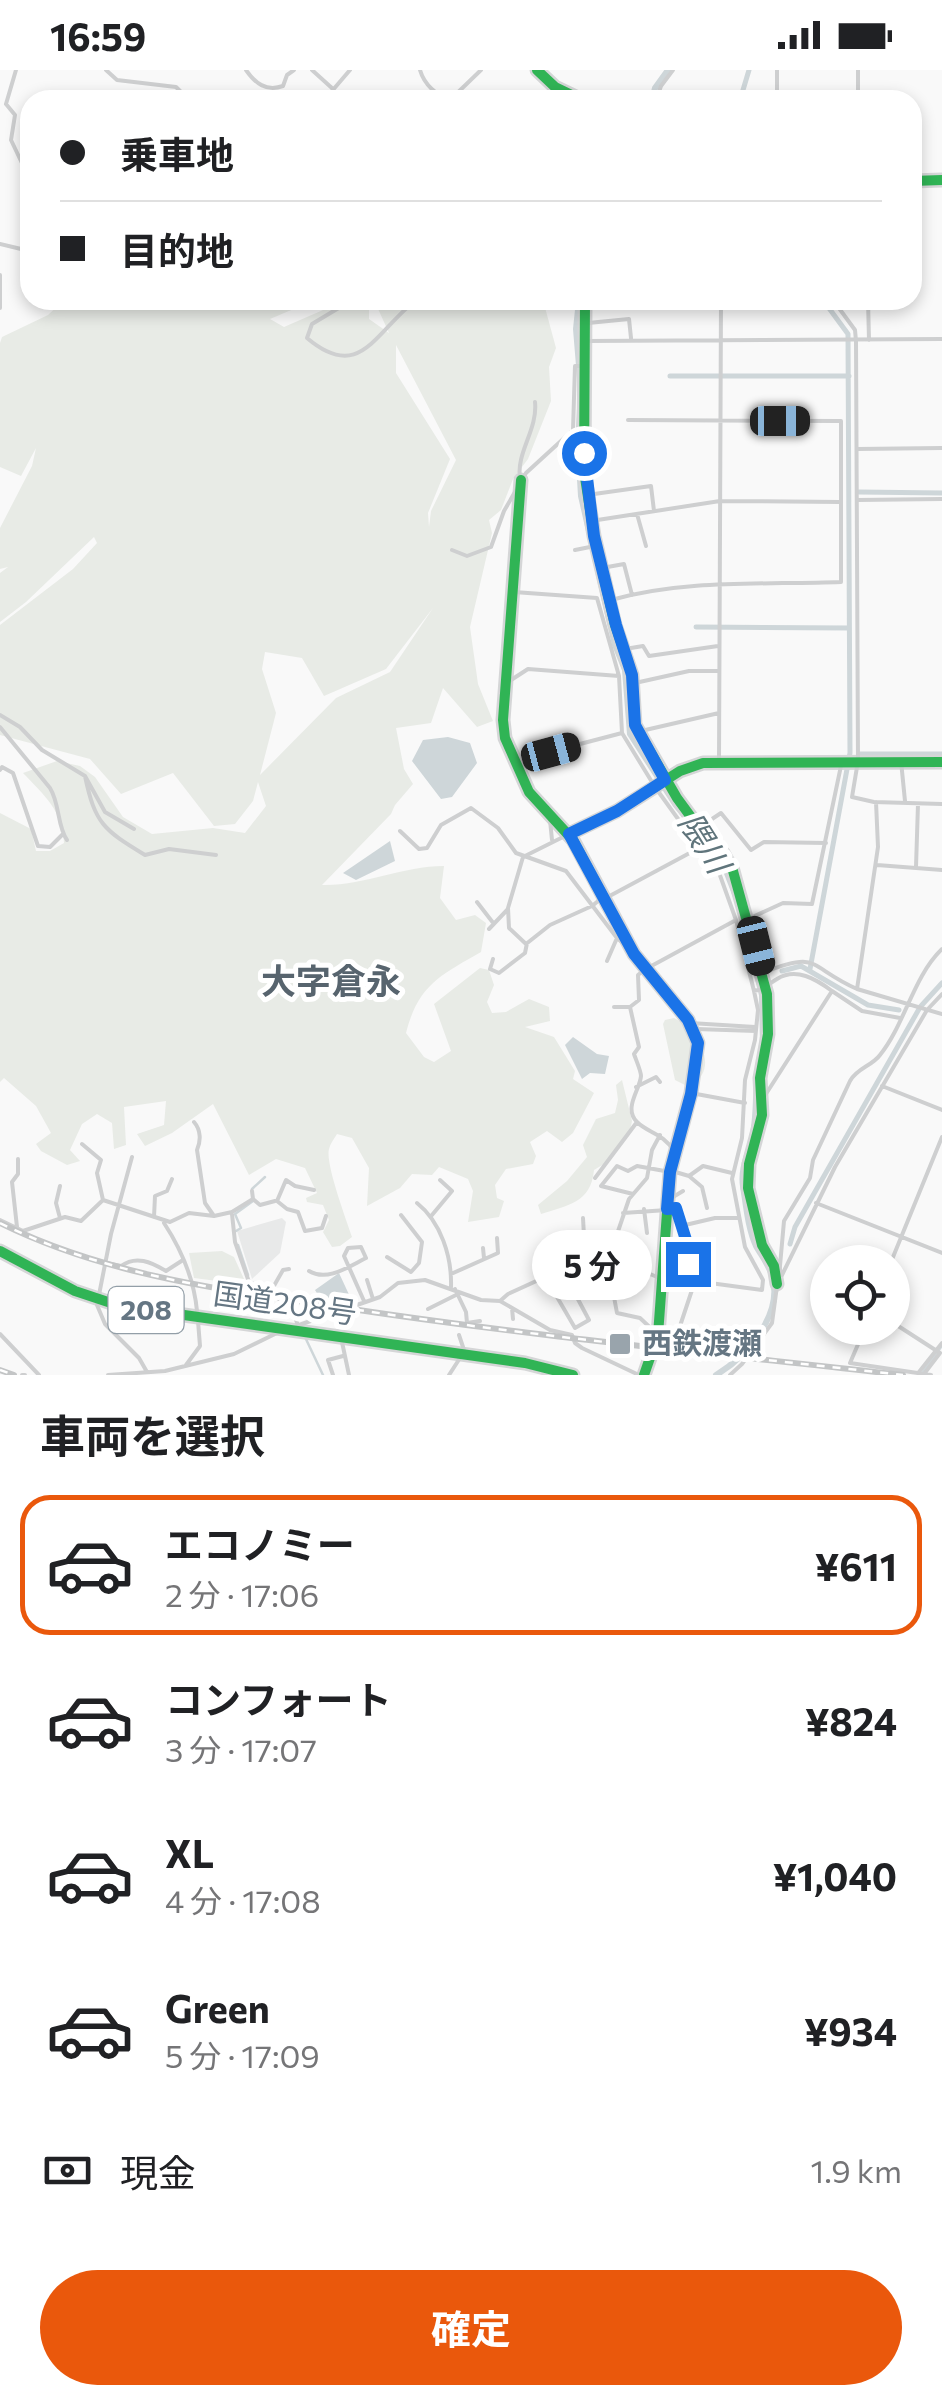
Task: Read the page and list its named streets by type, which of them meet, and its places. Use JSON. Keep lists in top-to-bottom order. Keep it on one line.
{"streets":{"main road":["国道208号","208"]},"districts":["大字倉永"],"water":["隈川"],"places":{"transit":["西鉄渡瀬"]},"page":{"status":"16:59","banner":["乗車地","目的地"],"bubble":"5 分","heading":"車両を選択","list":[{"name":"エコノミー","note":"2 分 · 17:06","value":"¥611"},{"name":"コンフォート","note":"3 分 · 17:07","value":"¥824"},{"name":"XL","note":"4 分 · 17:08","value":"¥1,040"},{"name":"Green","note":"5 分 · 17:09","value":"¥934"}],"pay":["現金","1.9 km"],"buttons":"確定"}}
